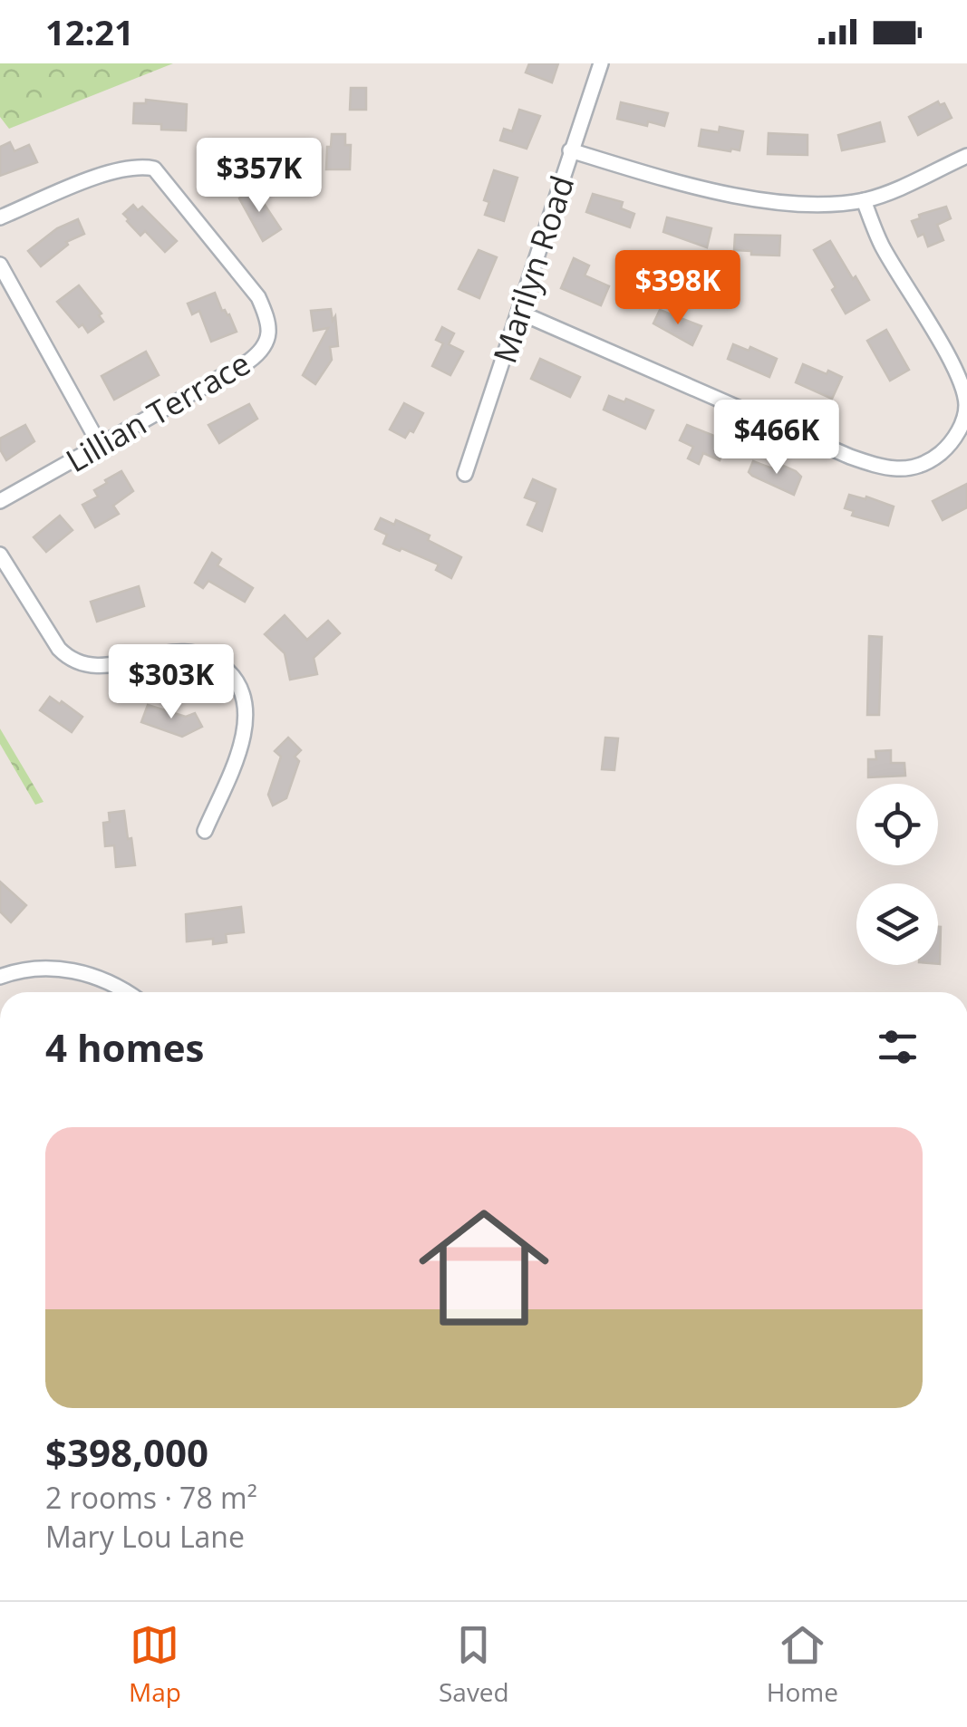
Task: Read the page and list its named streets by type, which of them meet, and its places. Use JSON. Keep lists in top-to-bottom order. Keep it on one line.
{"streets":{"street":["Marilyn Road","Lillian Terrace"]},"page":{"status":"12:21","price":["$357K","$398K","$466K","$303K"],"heading":"4 homes","list":[{"name":"$398,000","note":"2 rooms · 78 m² · Mary Lou Lane"}],"tabs":["Map","Saved","Home"]}}
